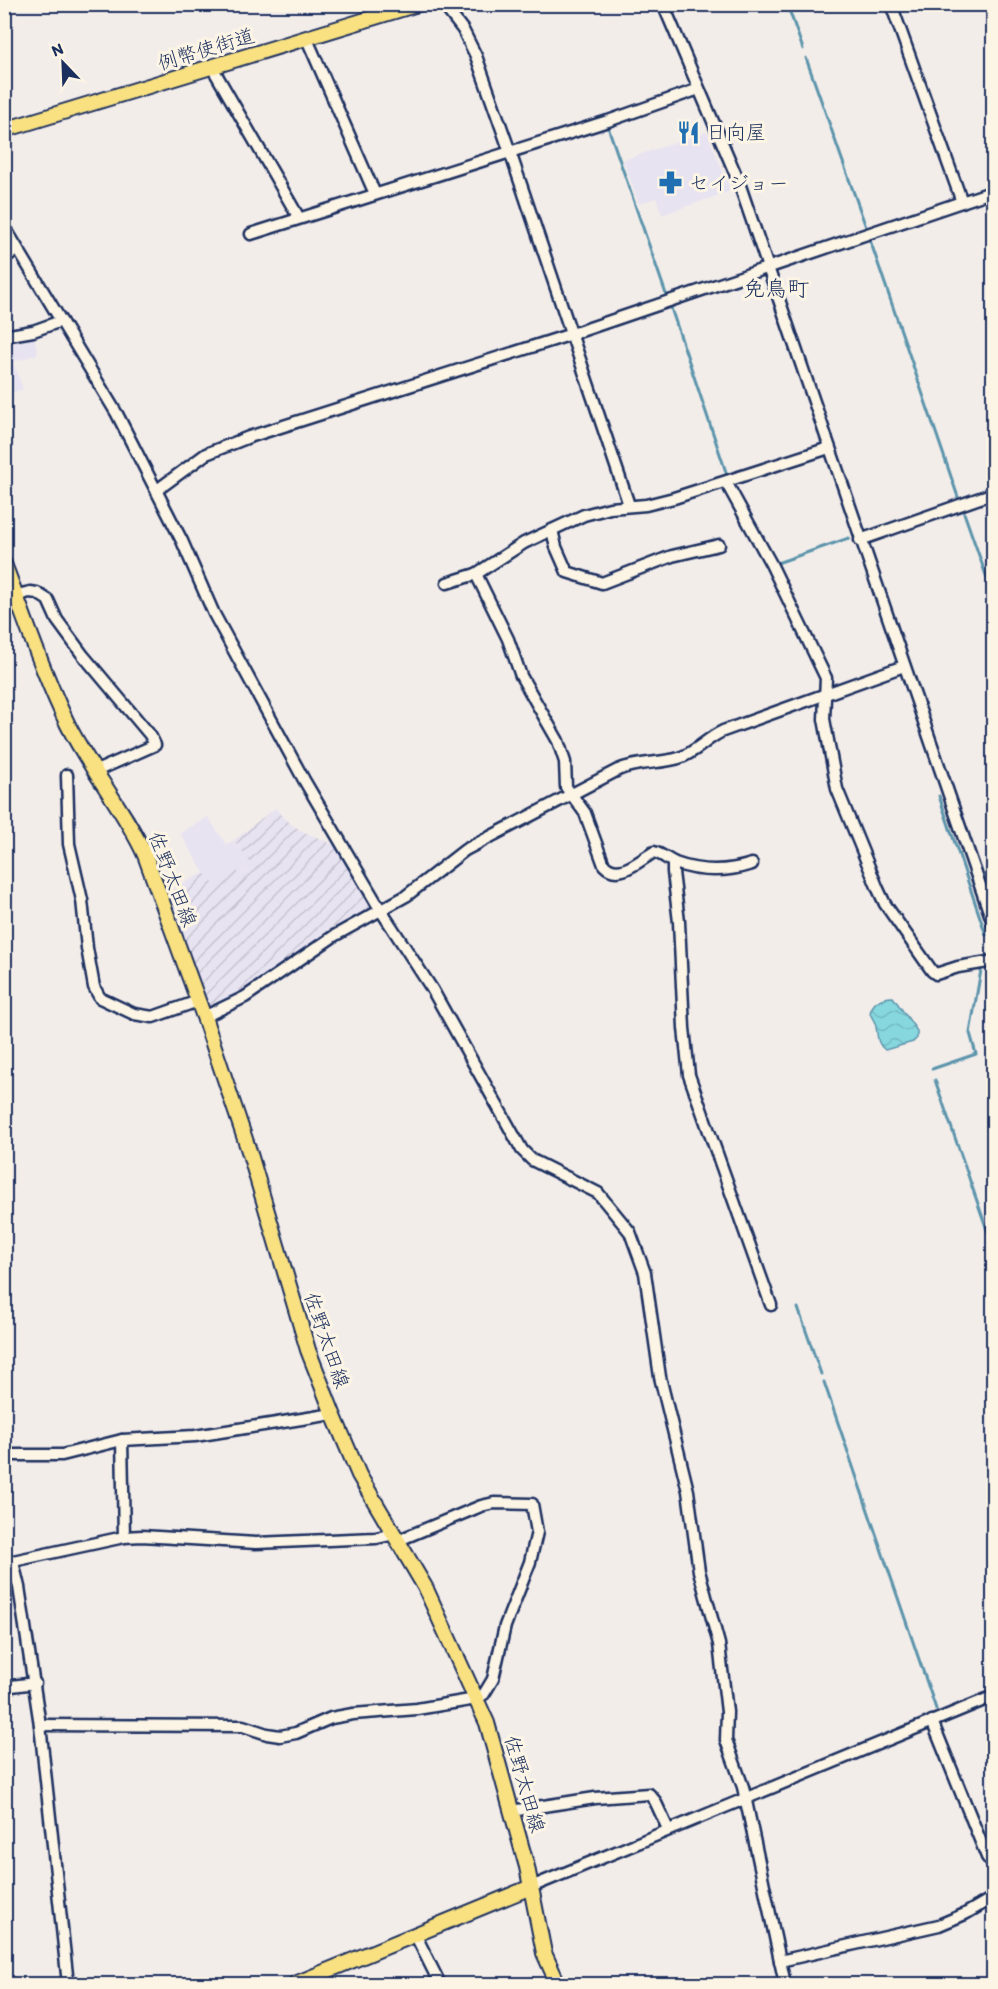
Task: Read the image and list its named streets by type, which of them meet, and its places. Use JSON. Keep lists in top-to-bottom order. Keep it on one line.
{"streets":{"main road":["例幣使街道","佐野太田線"]},"districts":["免鳥町"],"places":{"restaurant":["日向屋"],"pharmacy":["セイジョー"]},"north":"top left"}
